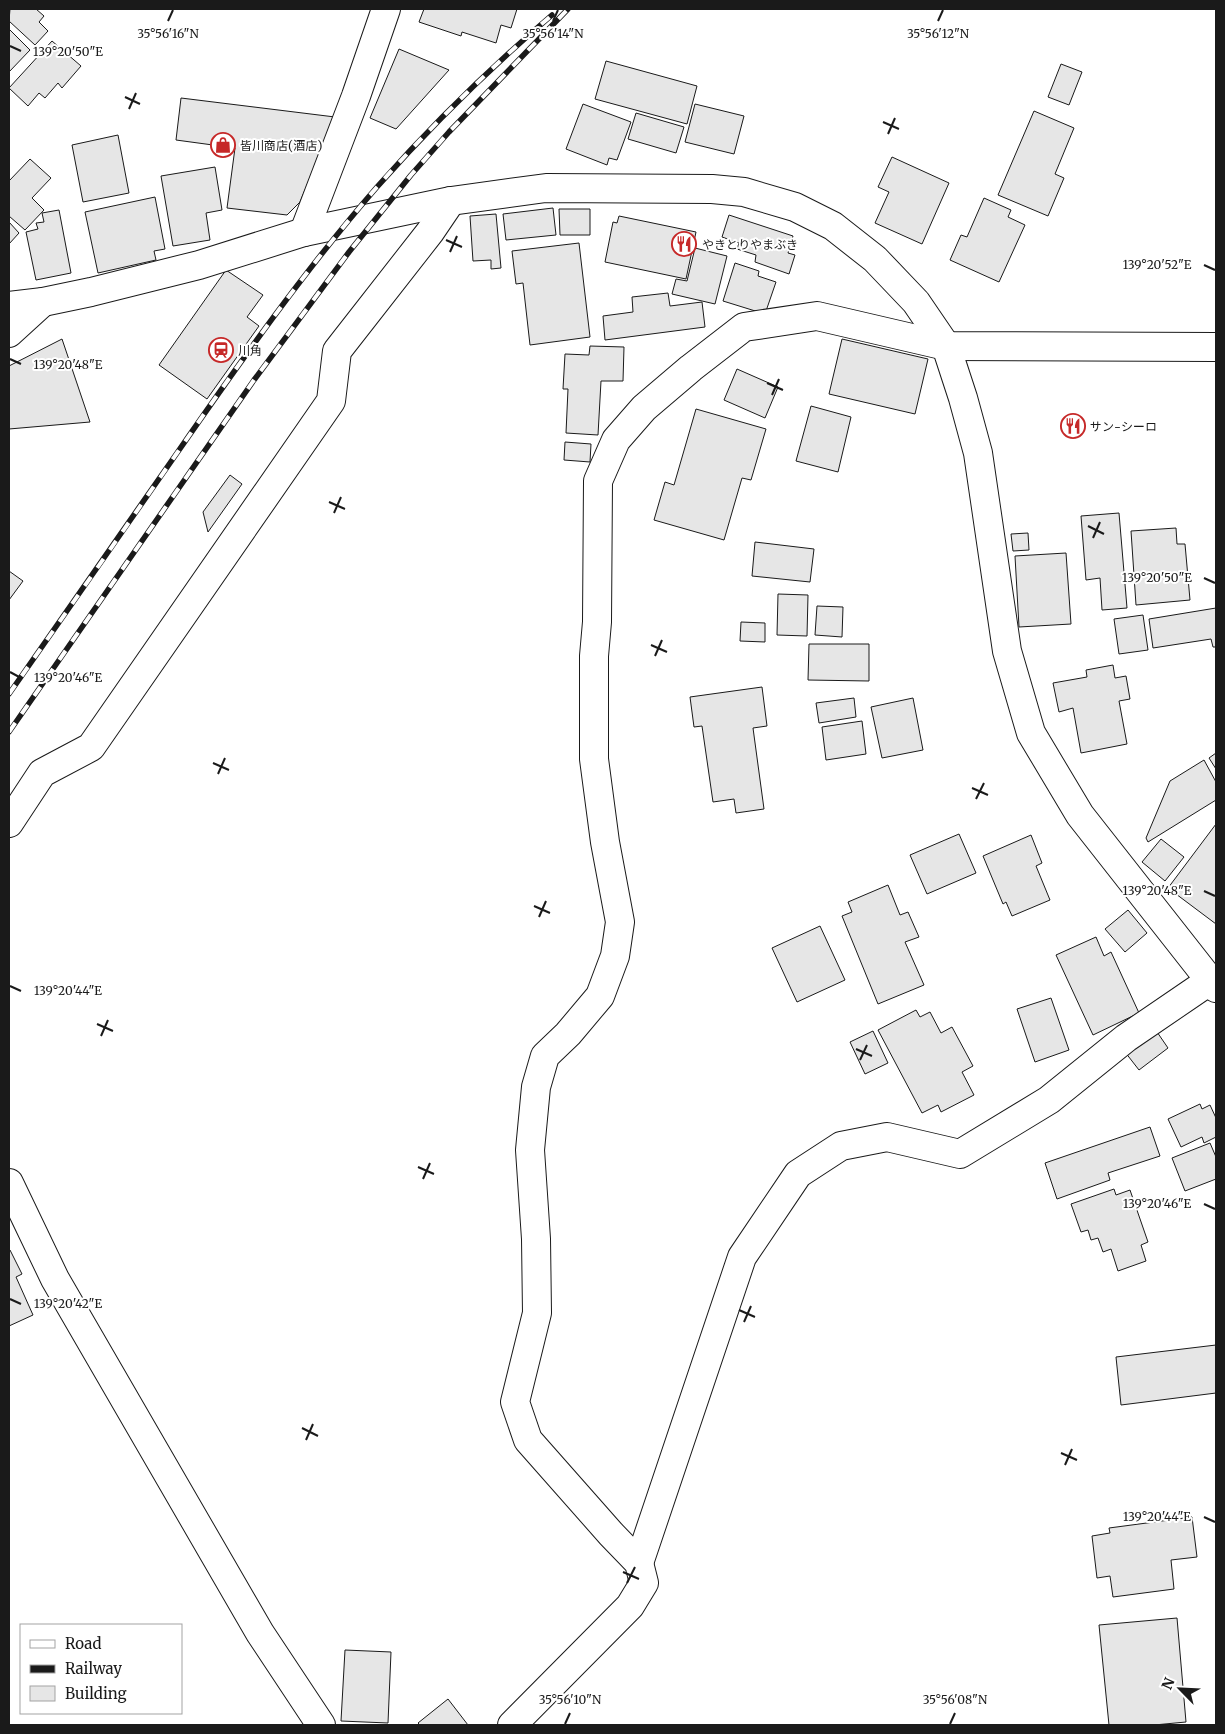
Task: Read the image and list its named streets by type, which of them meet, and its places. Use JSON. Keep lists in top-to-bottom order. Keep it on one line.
{"places":{"shop":["皆川商店(酒店)"],"restaurant":["やきとりやまぶき","サン-シーロ"],"station":["川角"]},"legend":["Road","Railway","Building"],"north":"top left","coordinates":["35°56'16\"N","35°56'14\"N","35°56'12\"N","139°20'50\"E","139°20'52\"E","139°20'48\"E","139°20'46\"E","139°20'44\"E","139°20'42\"E","35°56'10\"N","35°56'08\"N"]}
